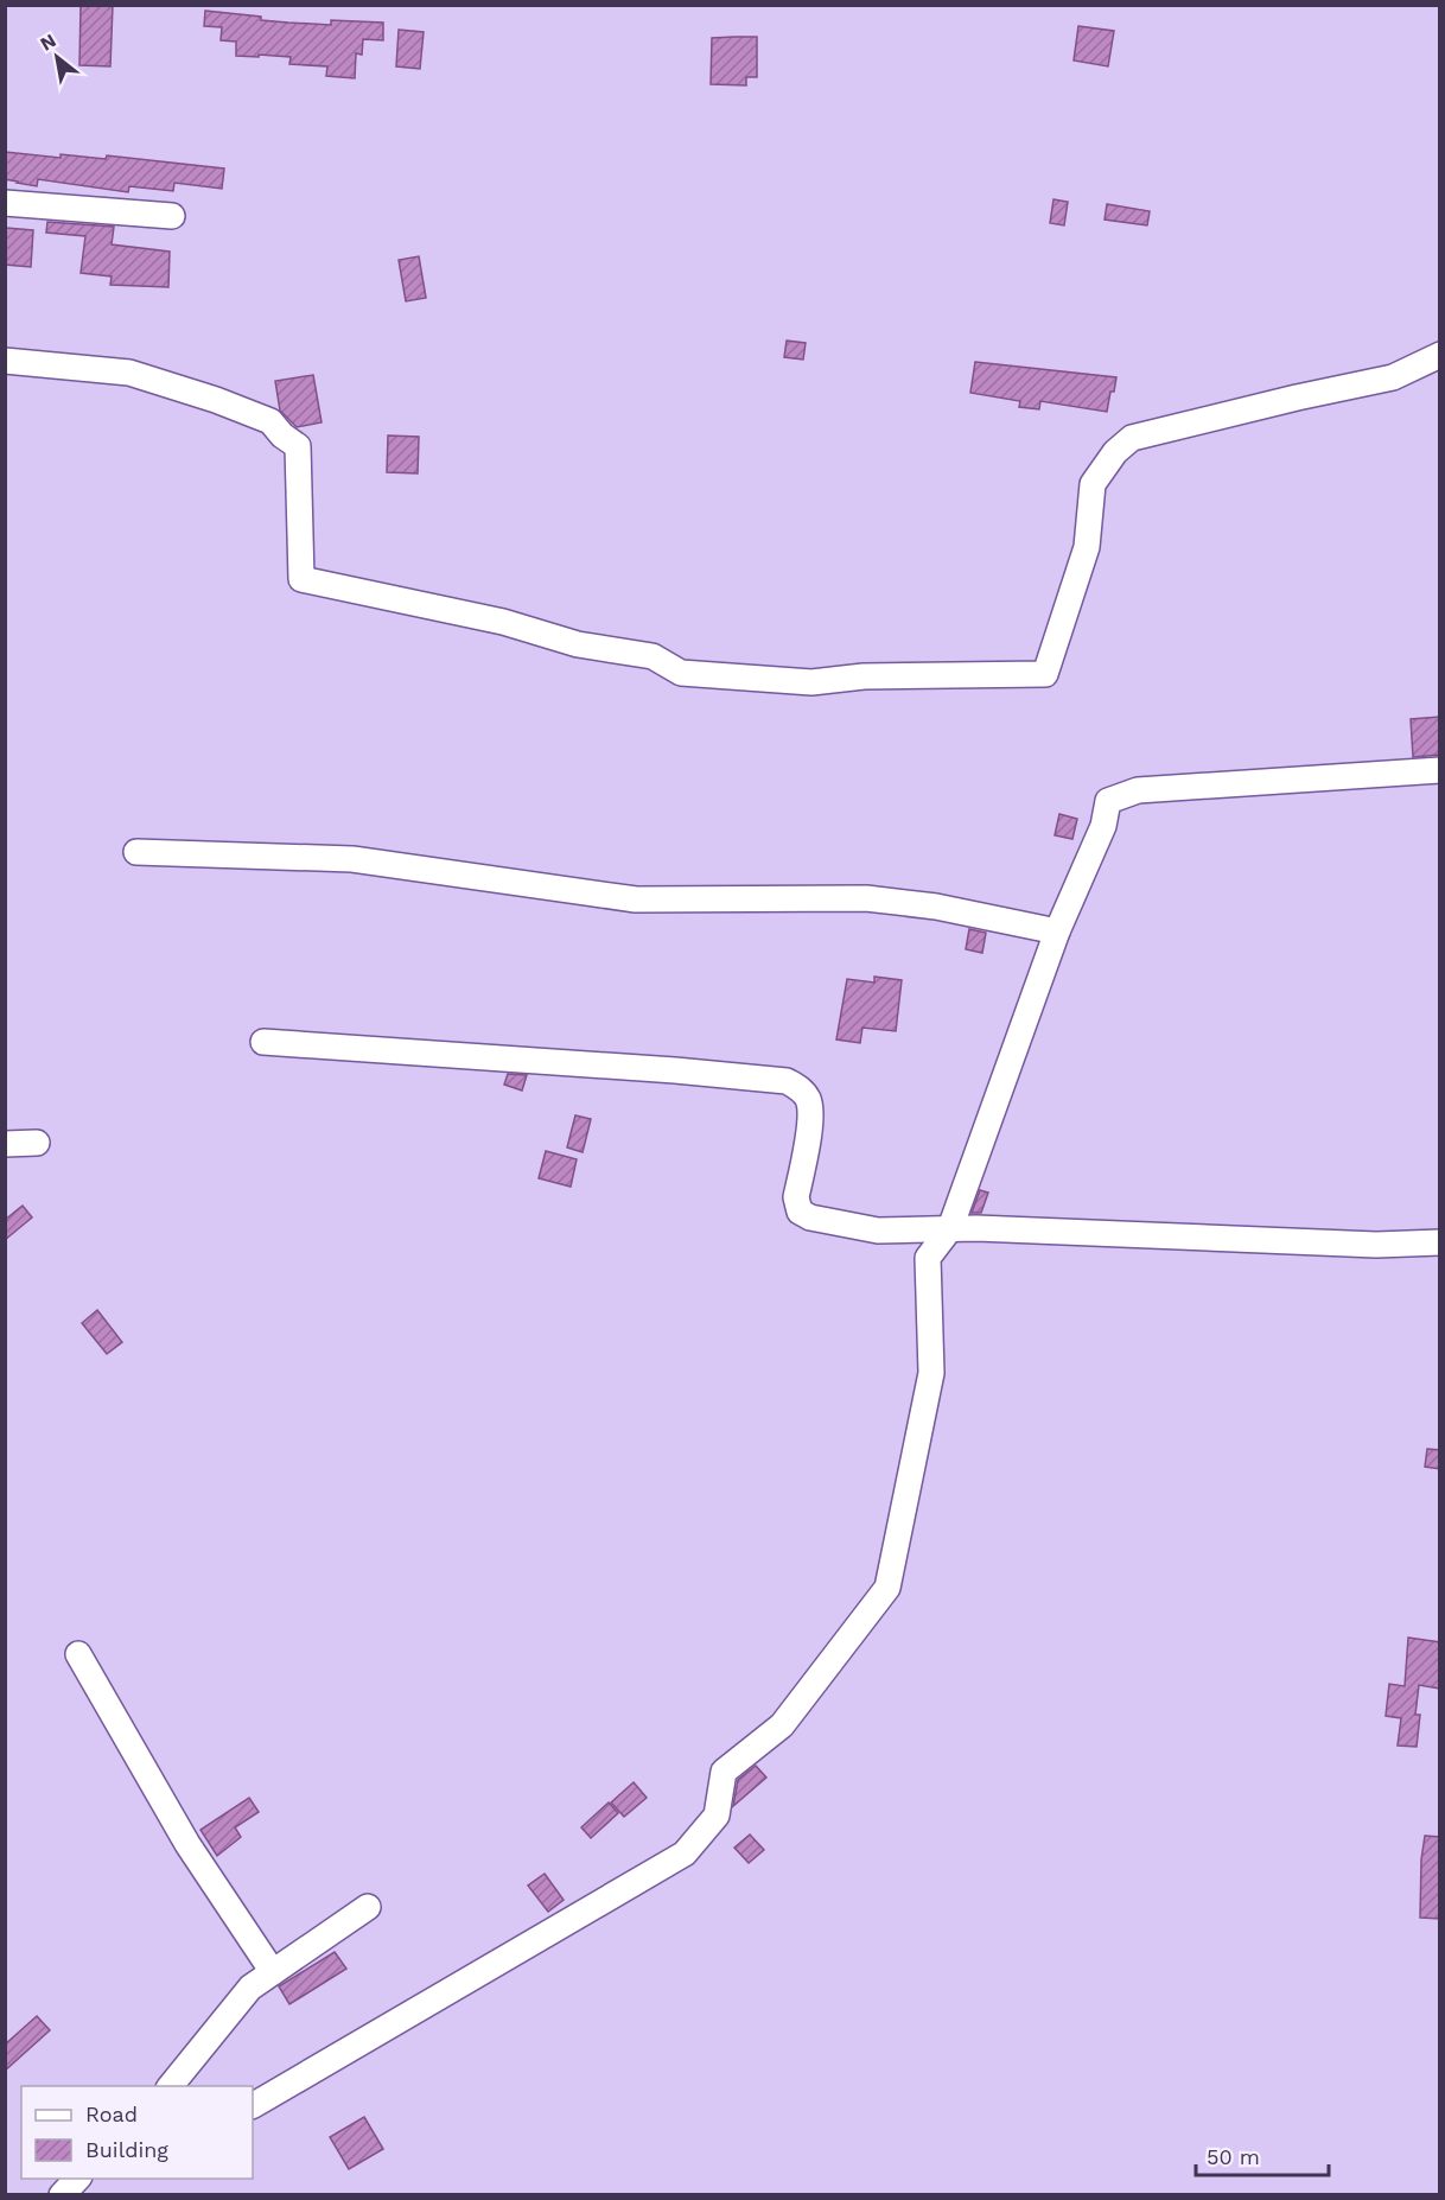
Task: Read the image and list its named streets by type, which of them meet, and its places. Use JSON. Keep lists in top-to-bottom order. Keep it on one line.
{"legend":["Road","Building"],"scale_bar":"50 m","north":"top left"}
